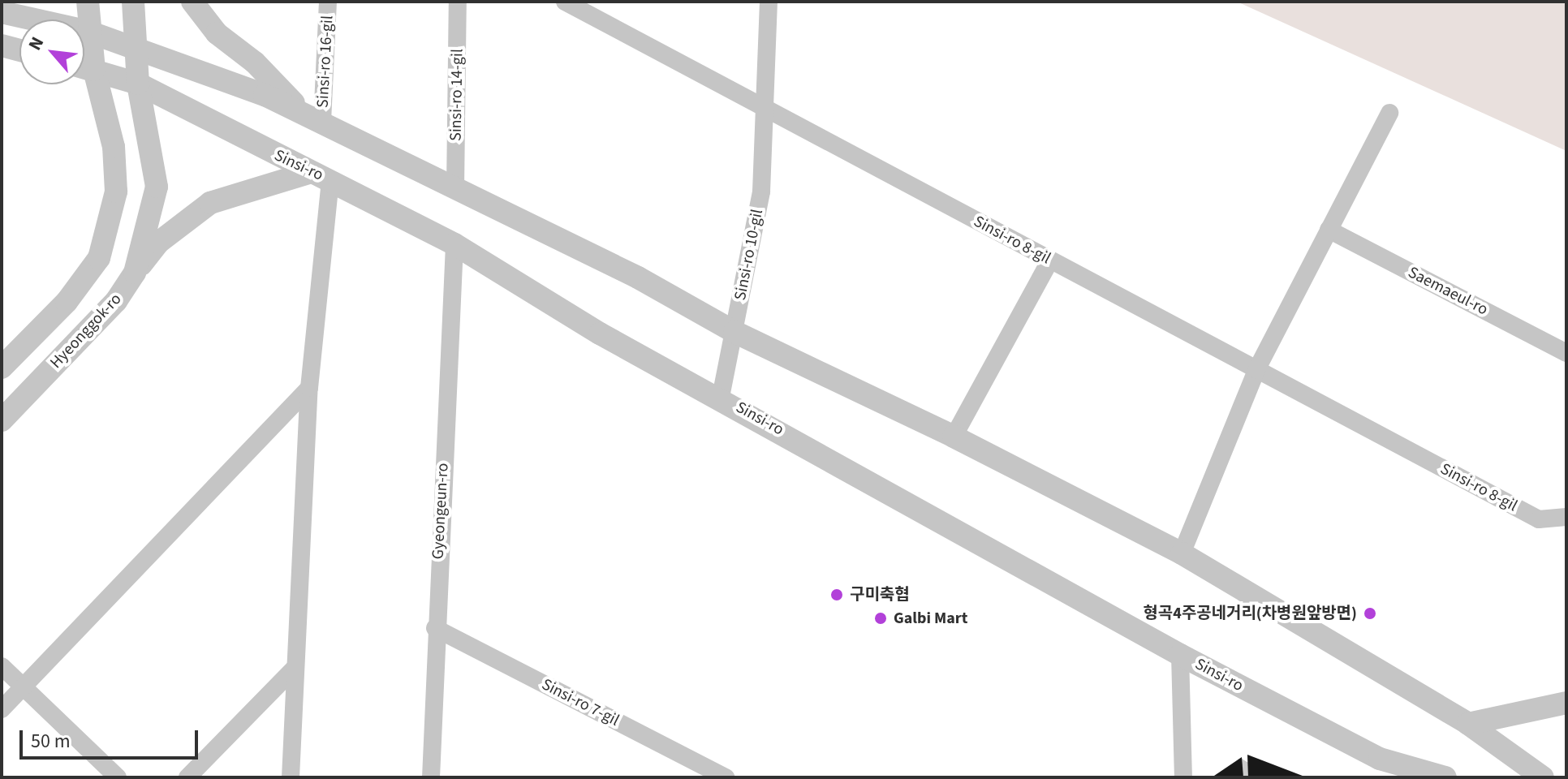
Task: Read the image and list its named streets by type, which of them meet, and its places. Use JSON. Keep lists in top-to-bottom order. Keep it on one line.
{"streets":{"street":["Sinsi-ro 16-gil","Sinsi-ro 14-gil","Sinsi-ro","Sinsi-ro 8-gil","Sinsi-ro 10-gil","Saemaeul-ro","Hyeonggok-ro","Gyeongeun-ro","Sinsi-ro 7-gil"]},"crossings":[["Sinsi-ro","Sinsi-ro 10-gil"],["Sinsi-ro","Hyeonggok-ro"],["Sinsi-ro","Gyeongeun-ro"],["Sinsi-ro 8-gil","Sinsi-ro 10-gil"],["Gyeongeun-ro","Sinsi-ro 7-gil"]],"places":["구미축협","형곡4주공네거리(차병원앞방면)","Galbi Mart"],"scale_bar":"50 m","north":"top left"}
